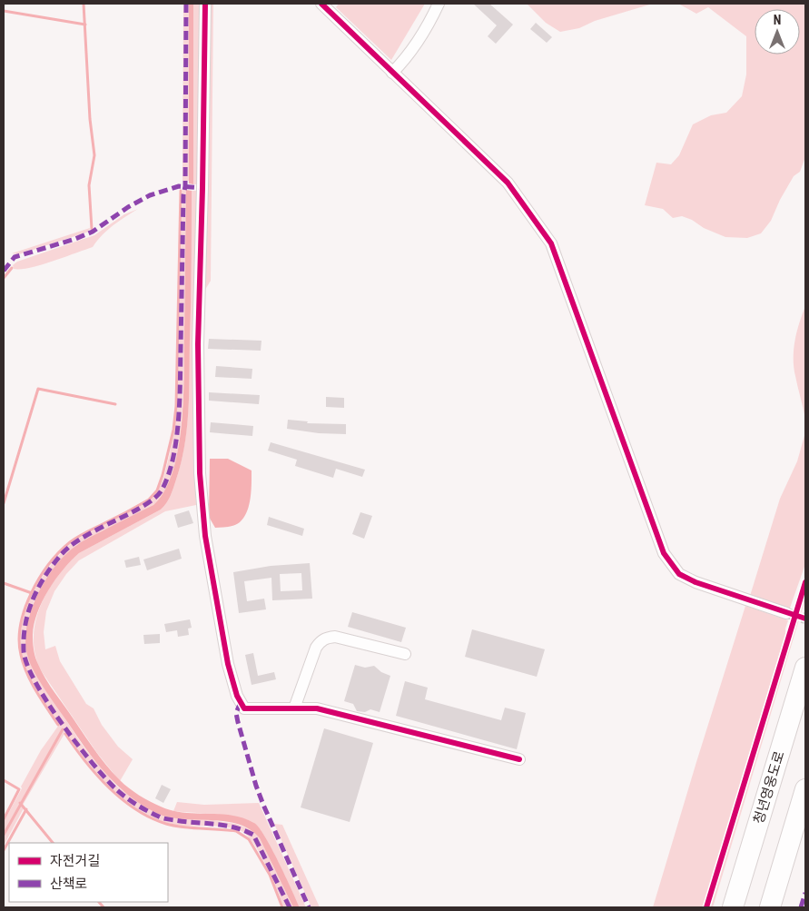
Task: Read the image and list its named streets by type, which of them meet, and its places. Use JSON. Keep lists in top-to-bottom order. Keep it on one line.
{"streets":{"highway":["청년영웅도로"]},"legend":["자전거길","산책로"],"north":"top"}
